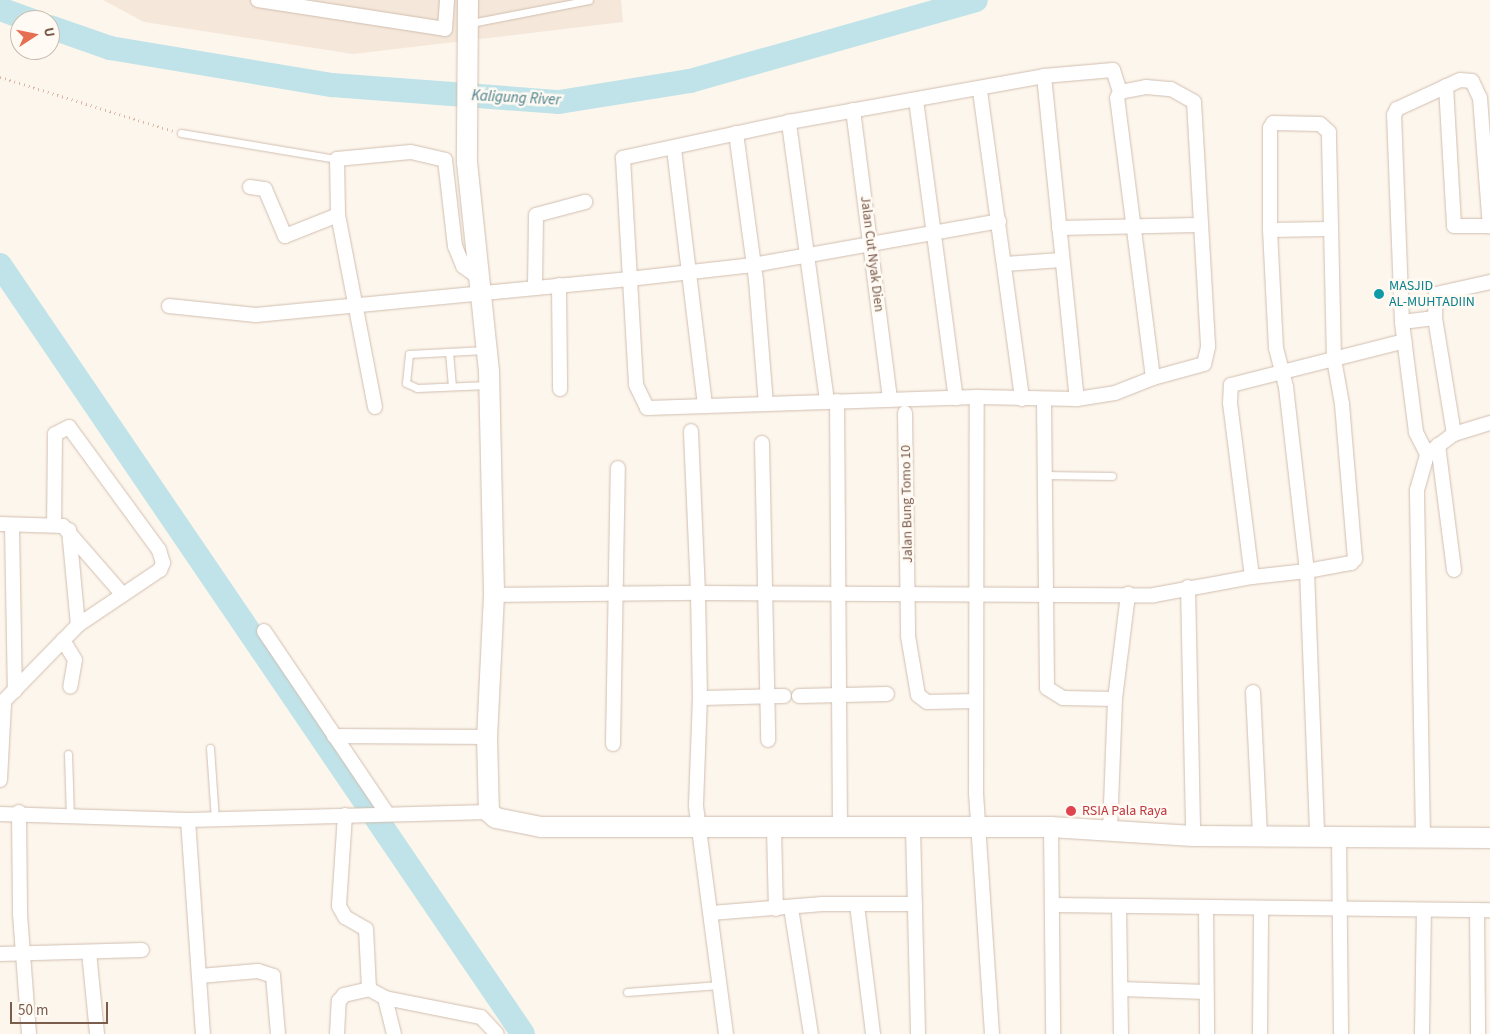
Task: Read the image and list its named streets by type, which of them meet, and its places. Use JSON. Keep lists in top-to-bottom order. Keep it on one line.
{"streets":{"street":["Jalan Cut Nyak Dien","Jalan Bung Tomo 10"]},"water":["Kaligung River"],"places":["MASJID AL-MUHTADIIN","RSIA Pala Raya"],"scale_bar":"50 m","north":"right"}
